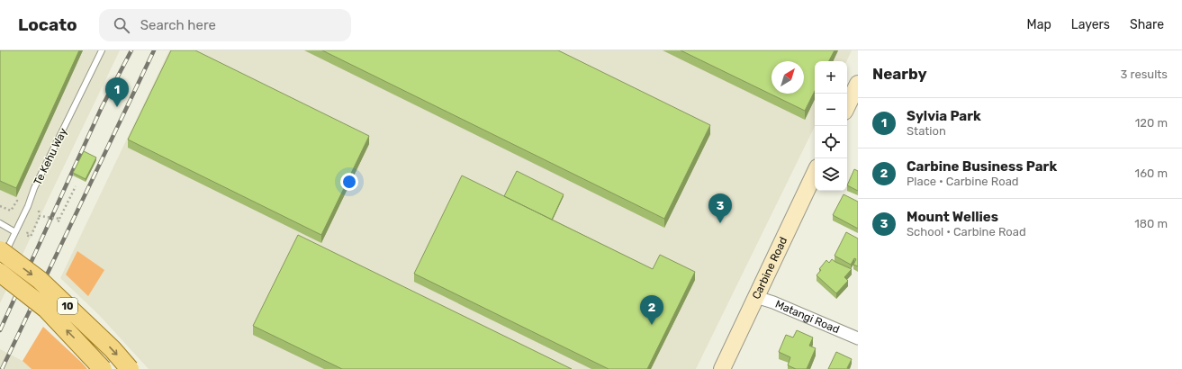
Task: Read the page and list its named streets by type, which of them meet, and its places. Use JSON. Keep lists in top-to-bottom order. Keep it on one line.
{"streets":{"main road":["Carbine Road","10"],"street":["Matangi Road"],"lane":["Te Kehu Way"]},"crossings":[["Carbine Road","Matangi Road"]],"north":"top right","page":{"header":"Locato","search":"Search here","nav":["Map","Layers","Share"],"heading":["Nearby","3 results"],"map_buttons":["+","−"],"pins":["1","3","2"],"list":[{"mark":"1","name":"Sylvia Park","note":"Station","value":"120 m"},{"mark":"2","name":"Carbine Business Park","note":"Place · Carbine Road","value":"160 m"},{"mark":"3","name":"Mount Wellies","note":"School · Carbine Road","value":"180 m"}]}}
